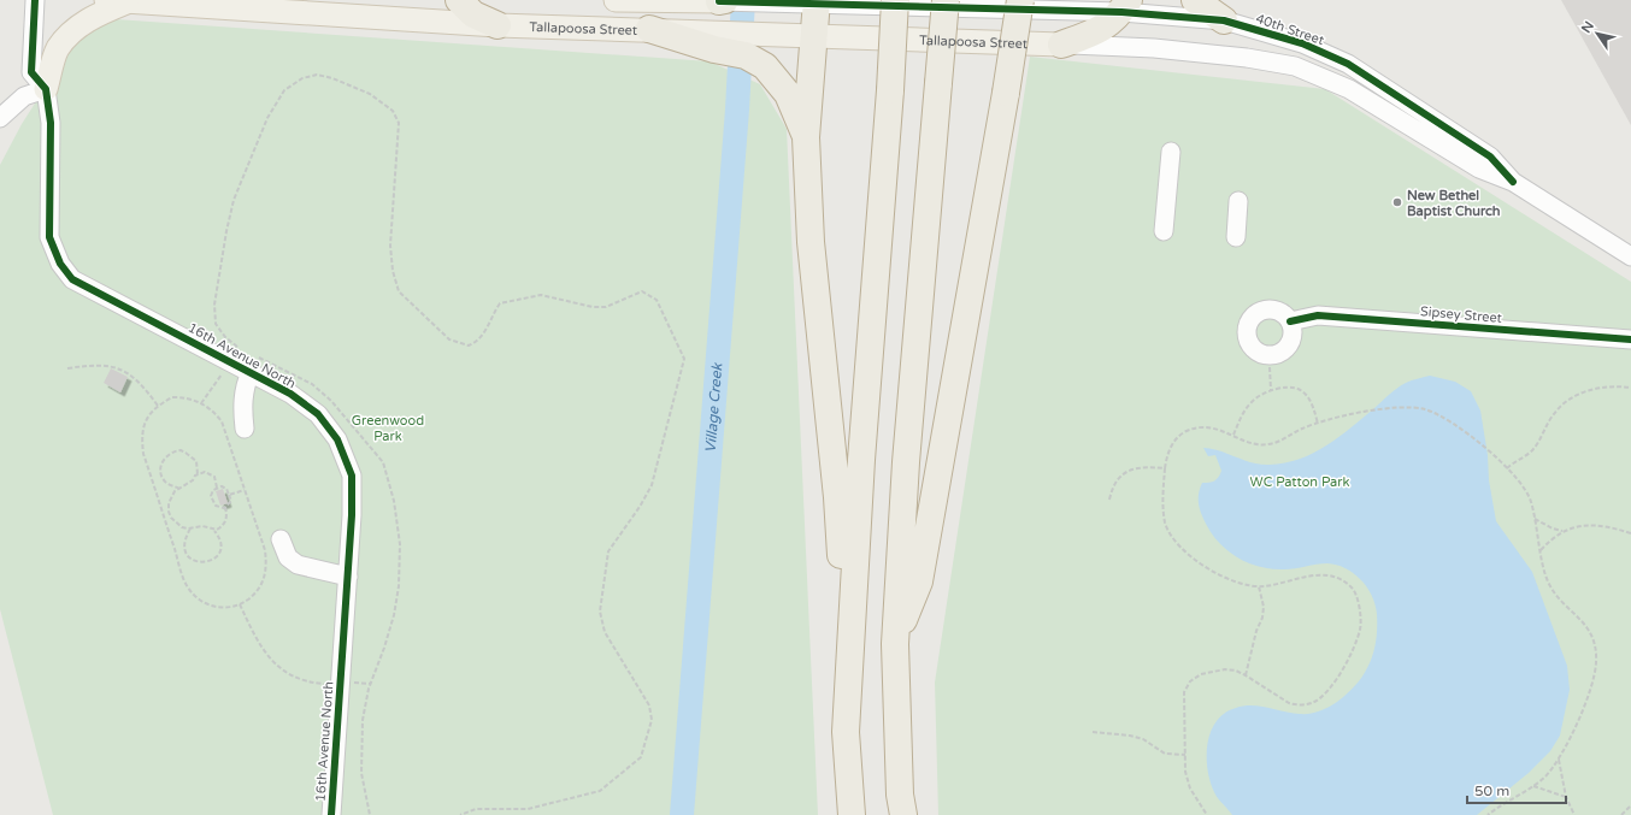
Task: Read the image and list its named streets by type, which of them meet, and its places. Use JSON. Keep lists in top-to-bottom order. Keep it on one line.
{"streets":{"main road":["Tallapoosa Street"],"street":["40th Street","Sipsey Street","16th Avenue North"]},"water":["Village Creek"],"parks":["Greenwood Park","WC Patton Park"],"places":["New Bethel Baptist Church"],"scale_bar":"50 m","north":"top left"}
